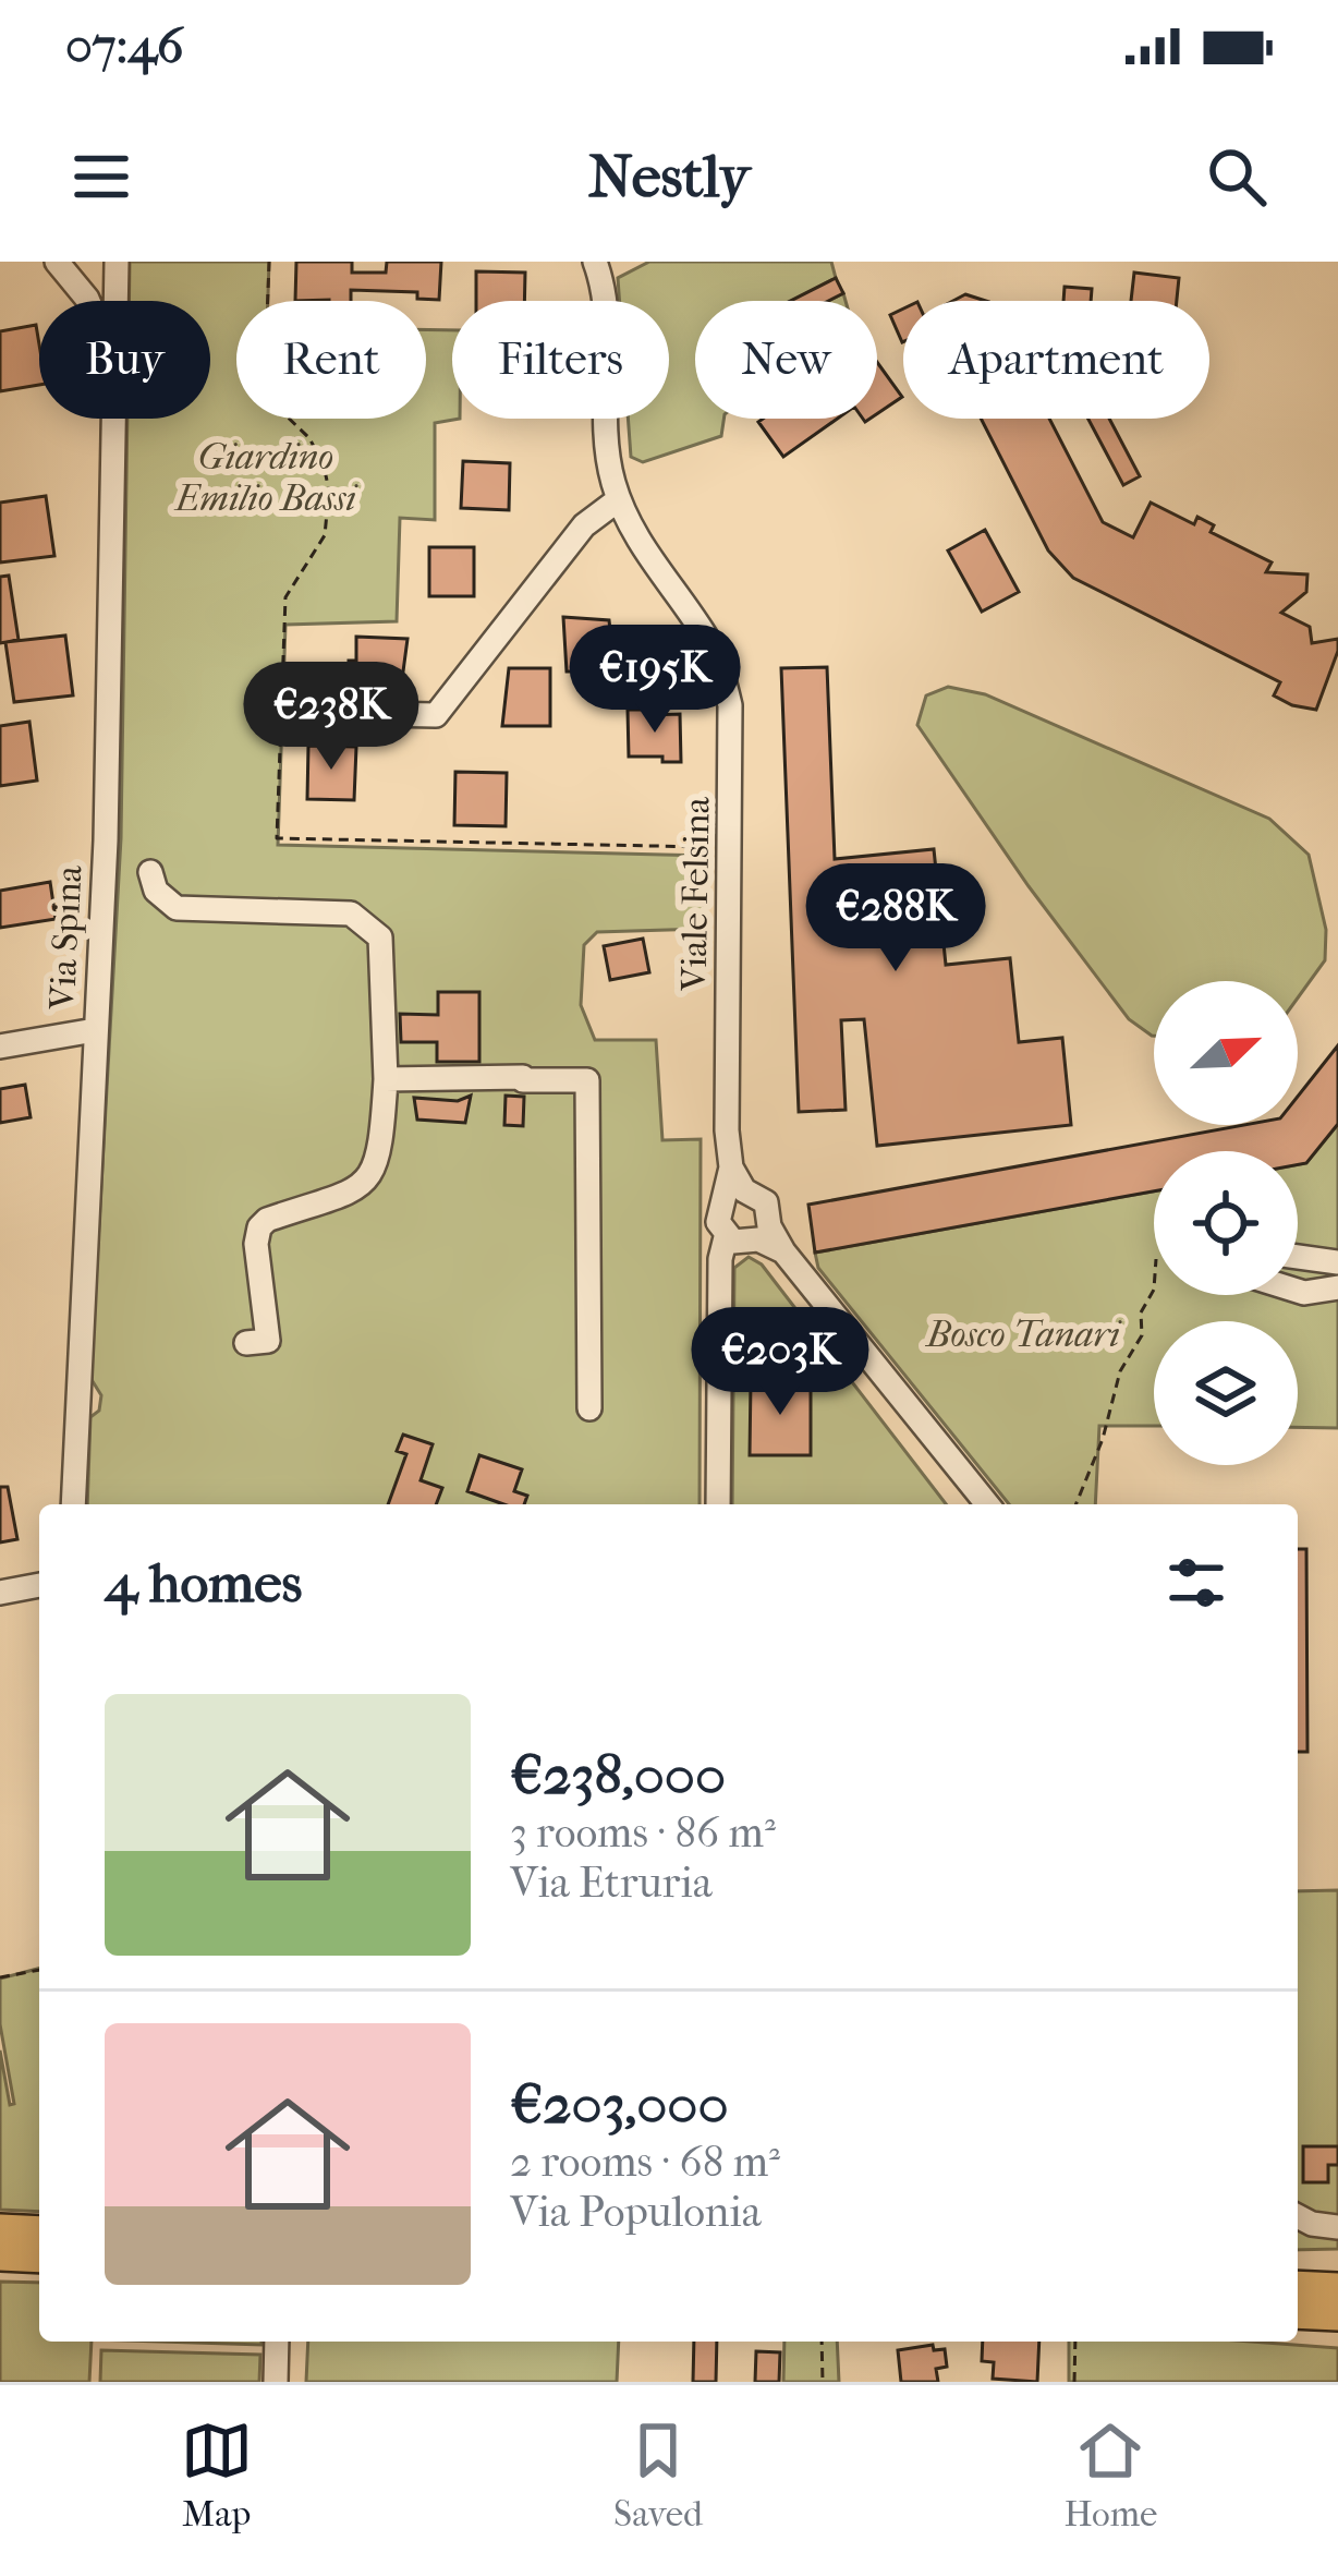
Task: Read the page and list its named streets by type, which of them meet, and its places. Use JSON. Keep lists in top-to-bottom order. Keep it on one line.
{"streets":{"street":["Viale Felsina","Via Spina"]},"parks":["Giardino Emilio Bassi","Bosco Tanari"],"north":"top right","page":{"status":"07:46","header":"Nestly","chip":["Buy","Rent","Filters","New","Apartment"],"price":["€195K","€238K","€288K","€203K"],"heading":"4 homes","list":[{"name":"€238,000","note":"3 rooms · 86 m² · Via Etruria"},{"name":"€203,000","note":"2 rooms · 68 m² · Via Populonia"}],"tabs":["Map","Saved","Home"]}}
